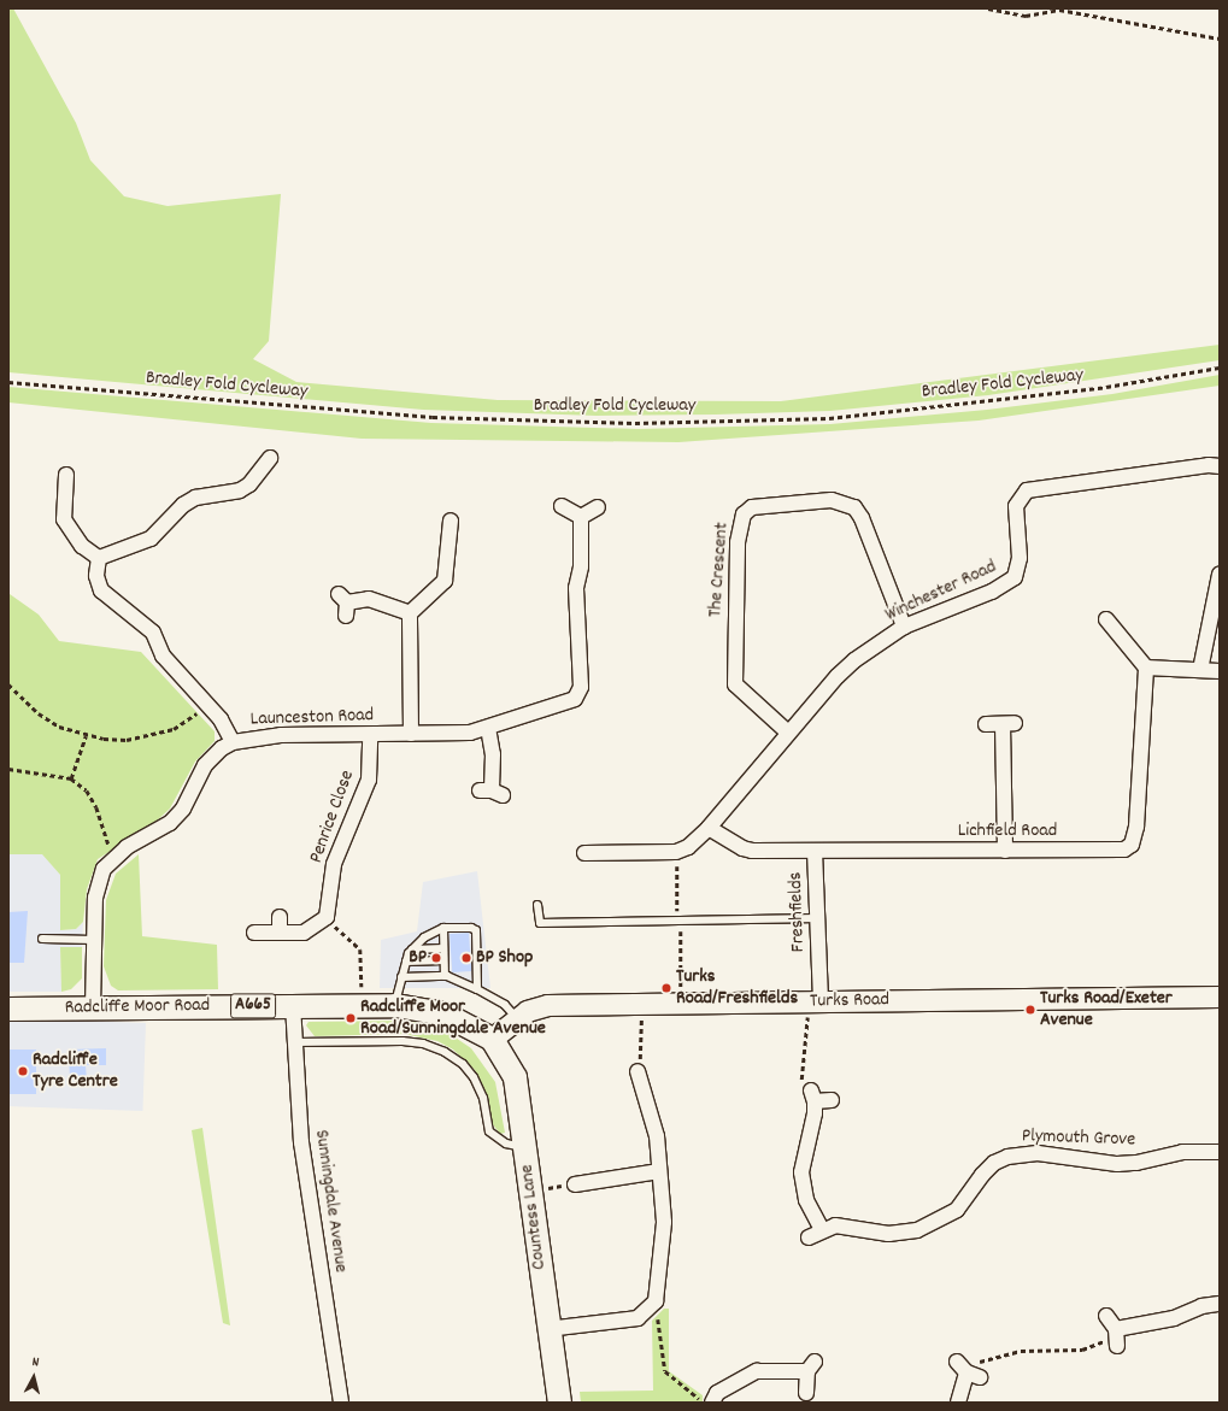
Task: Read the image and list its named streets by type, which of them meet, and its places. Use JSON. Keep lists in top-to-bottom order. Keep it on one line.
{"streets":{"main road":["A665","Radcliffe Moor Road","Countess Lane"],"street":["The Crescent","Winchester Road","Launceston Road","Penrice Close","Lichfield Road","Freshfields","Turks Road","Plymouth Grove","Sunningdale Avenue"],"path":["Bradley Fold Cycleway"]},"crossings":[["The Crescent","Winchester Road"],["Winchester Road","Lichfield Road"],["Launceston Road","Penrice Close"],["Launceston Road","Radcliffe Moor Road"],["Lichfield Road","Freshfields"],["Freshfields","Turks Road"],["Turks Road","Radcliffe Moor Road"],["Turks Road","Countess Lane"],["Radcliffe Moor Road","Sunningdale Avenue"],["Radcliffe Moor Road","Countess Lane"]],"places":["BP","BP Shop","Turks Road/Freshfields","Turks Road/Exeter Avenue","Radcliffe Moor Road/Sunningdale Avenue","Radcliffe Tyre Centre"],"north":"top"}
